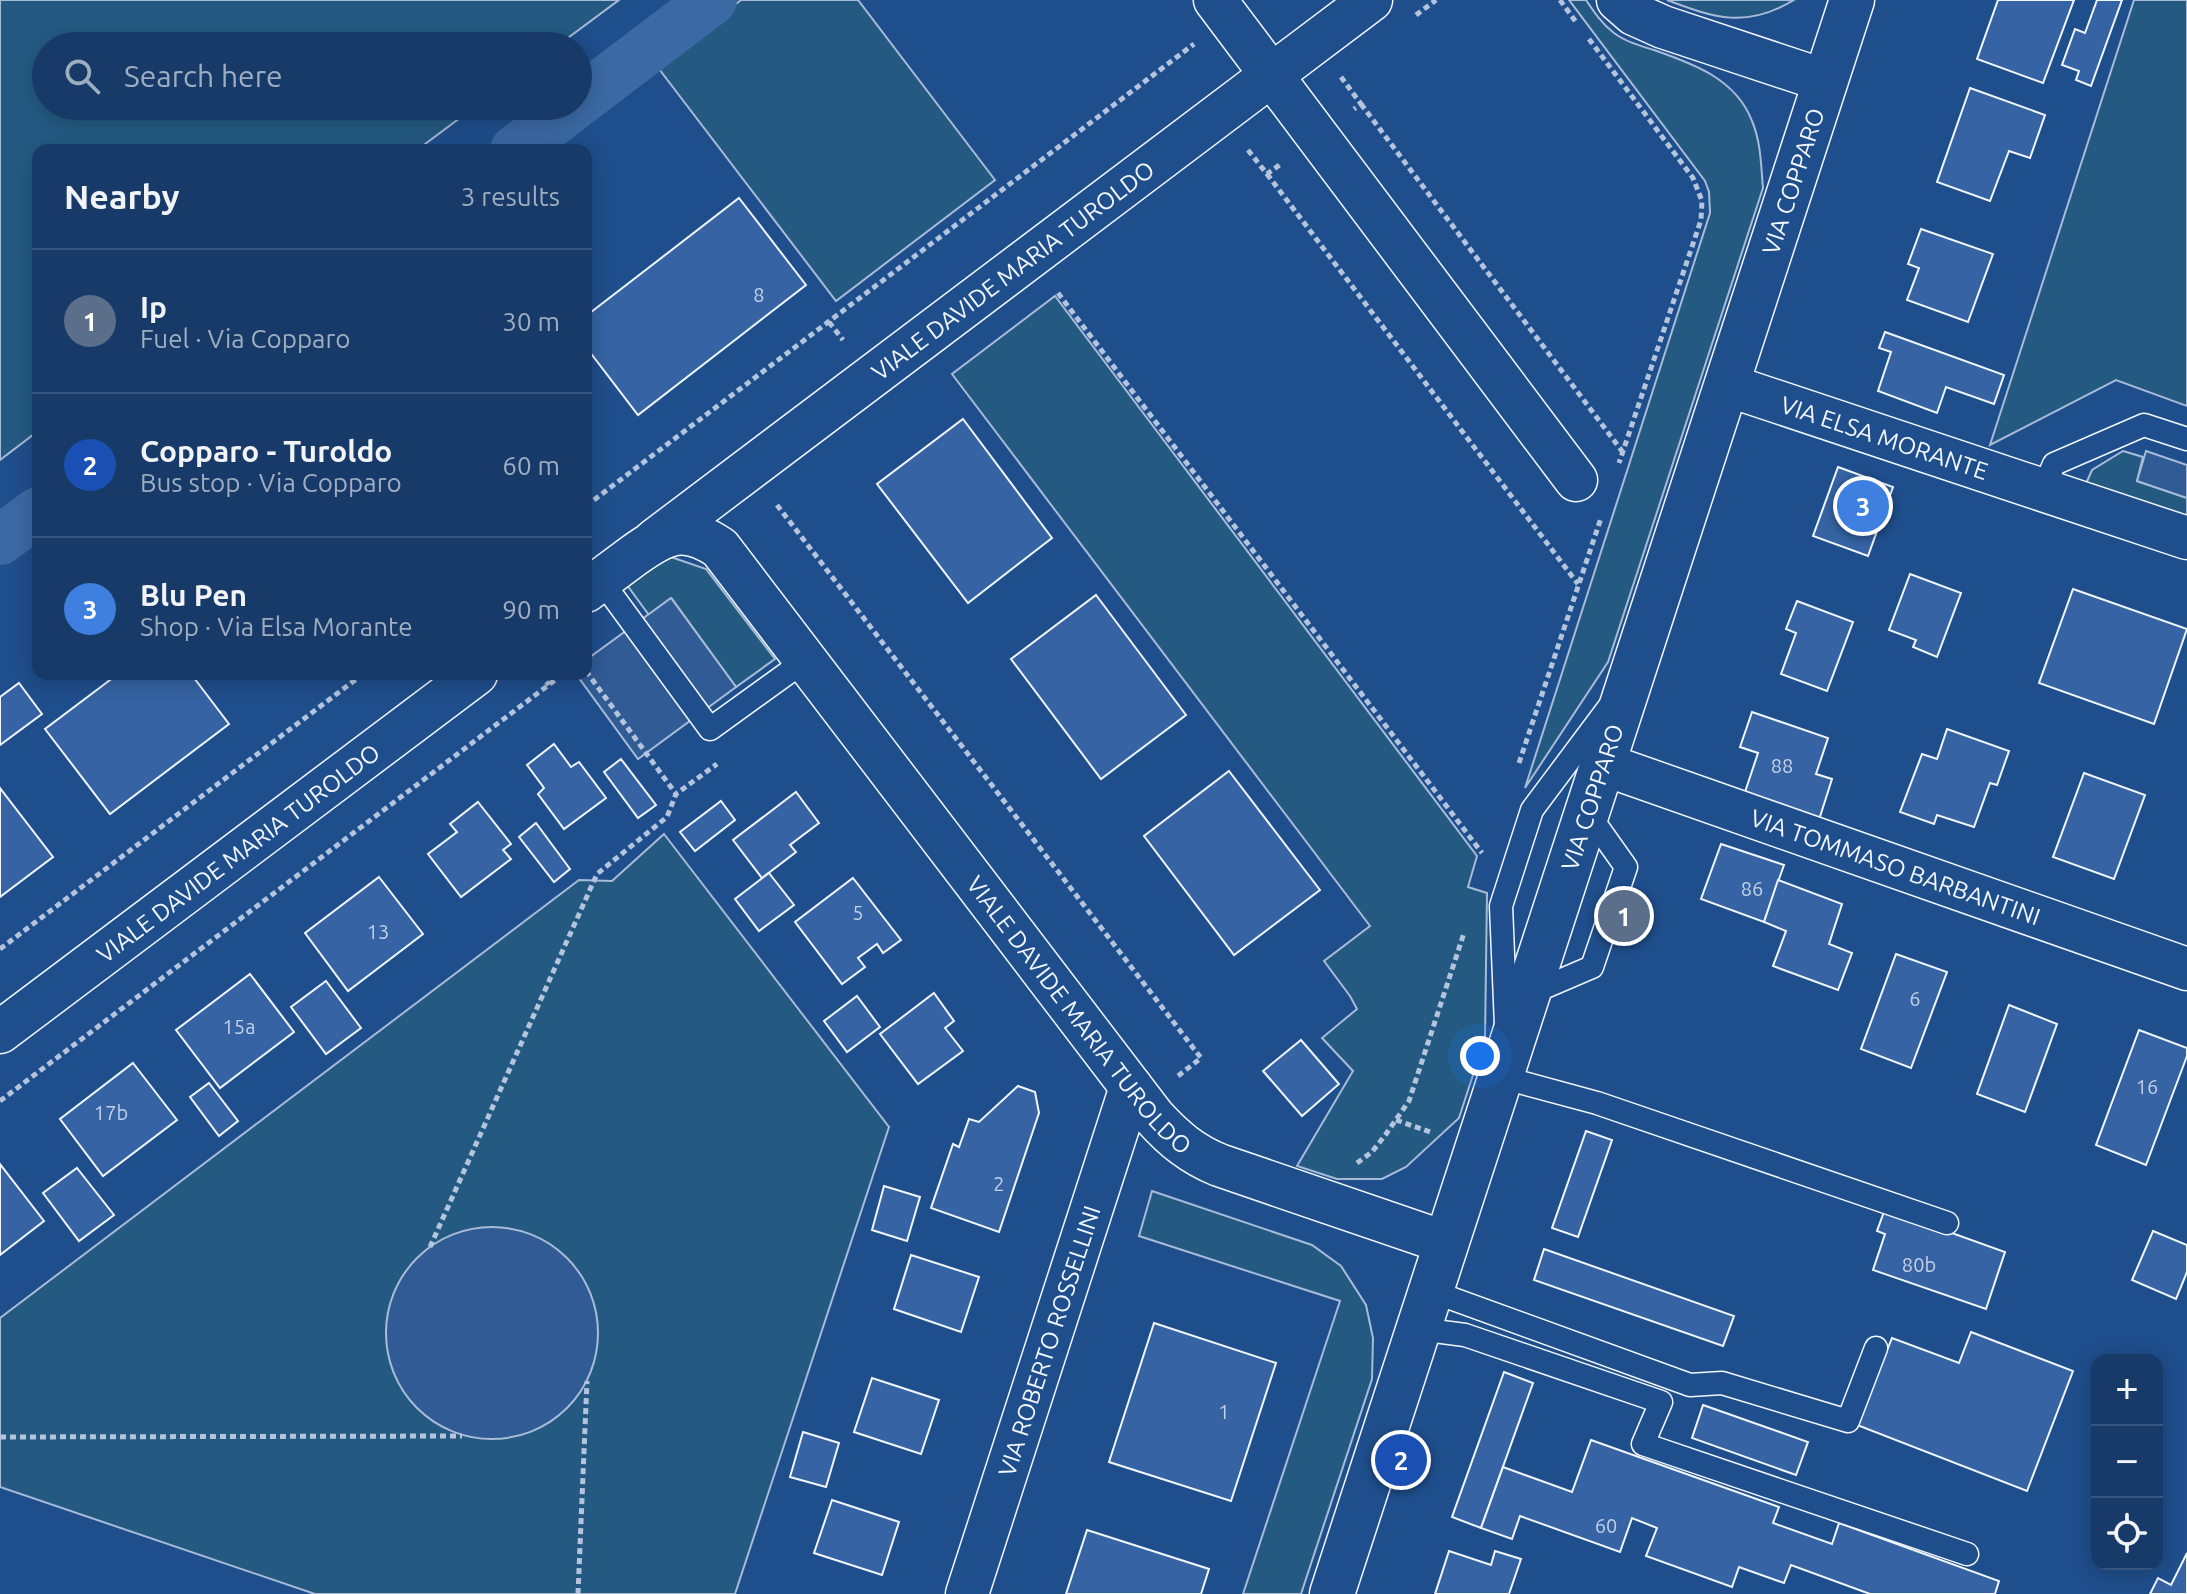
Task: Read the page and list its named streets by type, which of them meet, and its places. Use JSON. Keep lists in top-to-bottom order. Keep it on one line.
{"streets":{"street":["VIA COPPARO","VIALE DAVIDE MARIA TUROLDO","VIA ELSA MORANTE","VIA TOMMASO BARBANTINI","VIA ROBERTO ROSSELLINI"]},"crossings":[["VIA COPPARO","VIALE DAVIDE MARIA TUROLDO"],["VIA COPPARO","VIA ELSA MORANTE"],["VIA COPPARO","VIA TOMMASO BARBANTINI"],["VIALE DAVIDE MARIA TUROLDO","VIA ROBERTO ROSSELLINI"]],"house_numbers":["8","88","86","5","13","6","15a","16","17b","2","80b","1","60"],"page":{"search":"Search here","heading":["Nearby","3 results"],"list":[{"mark":"1","name":"Ip","note":"Fuel · Via Copparo","value":"30 m"},{"mark":"2","name":"Copparo - Turoldo","note":"Bus stop · Via Copparo","value":"60 m"},{"mark":"3","name":"Blu Pen","note":"Shop · Via Elsa Morante","value":"90 m"}],"pins":["3","1","2"],"map_buttons":["+","−"]}}
